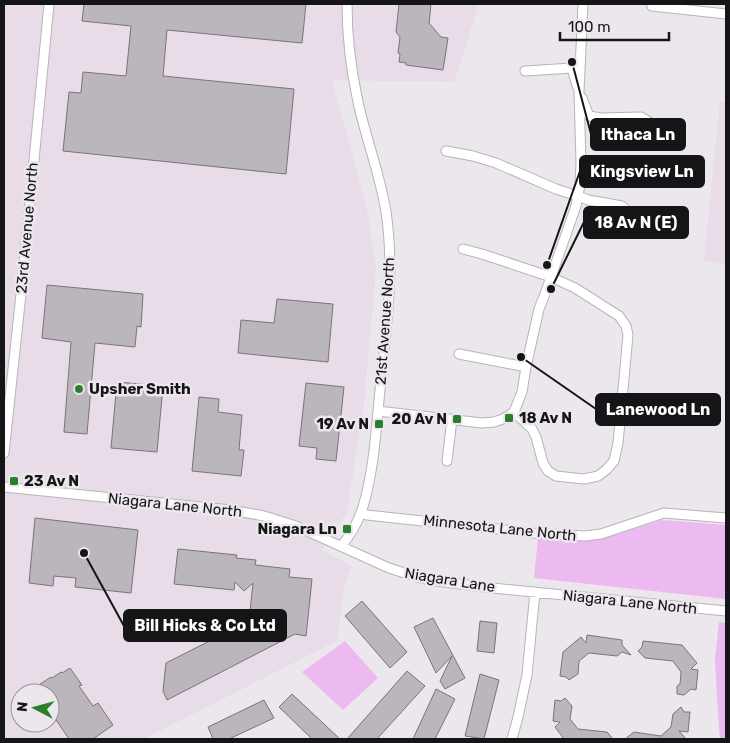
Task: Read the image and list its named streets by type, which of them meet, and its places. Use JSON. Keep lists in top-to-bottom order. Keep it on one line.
{"streets":{"street":["23rd Avenue North","21st Avenue North","Niagara Lane North","Minnesota Lane North","Niagara Lane"]},"crossings":[["21st Avenue North","Niagara Lane North"],["21st Avenue North","Minnesota Lane North"],["21st Avenue North","Niagara Lane"],["Niagara Lane North","Niagara Lane"]],"places":{"other":["Ithaca Ln","Kingsview Ln","18 Av N (E)","Lanewood Ln","Upsher Smith","Bill Hicks & Co Ltd"],"transit":["18 Av N","20 Av N","19 Av N","23 Av N","Niagara Ln"]},"scale_bar":"100 m","north":"left"}
